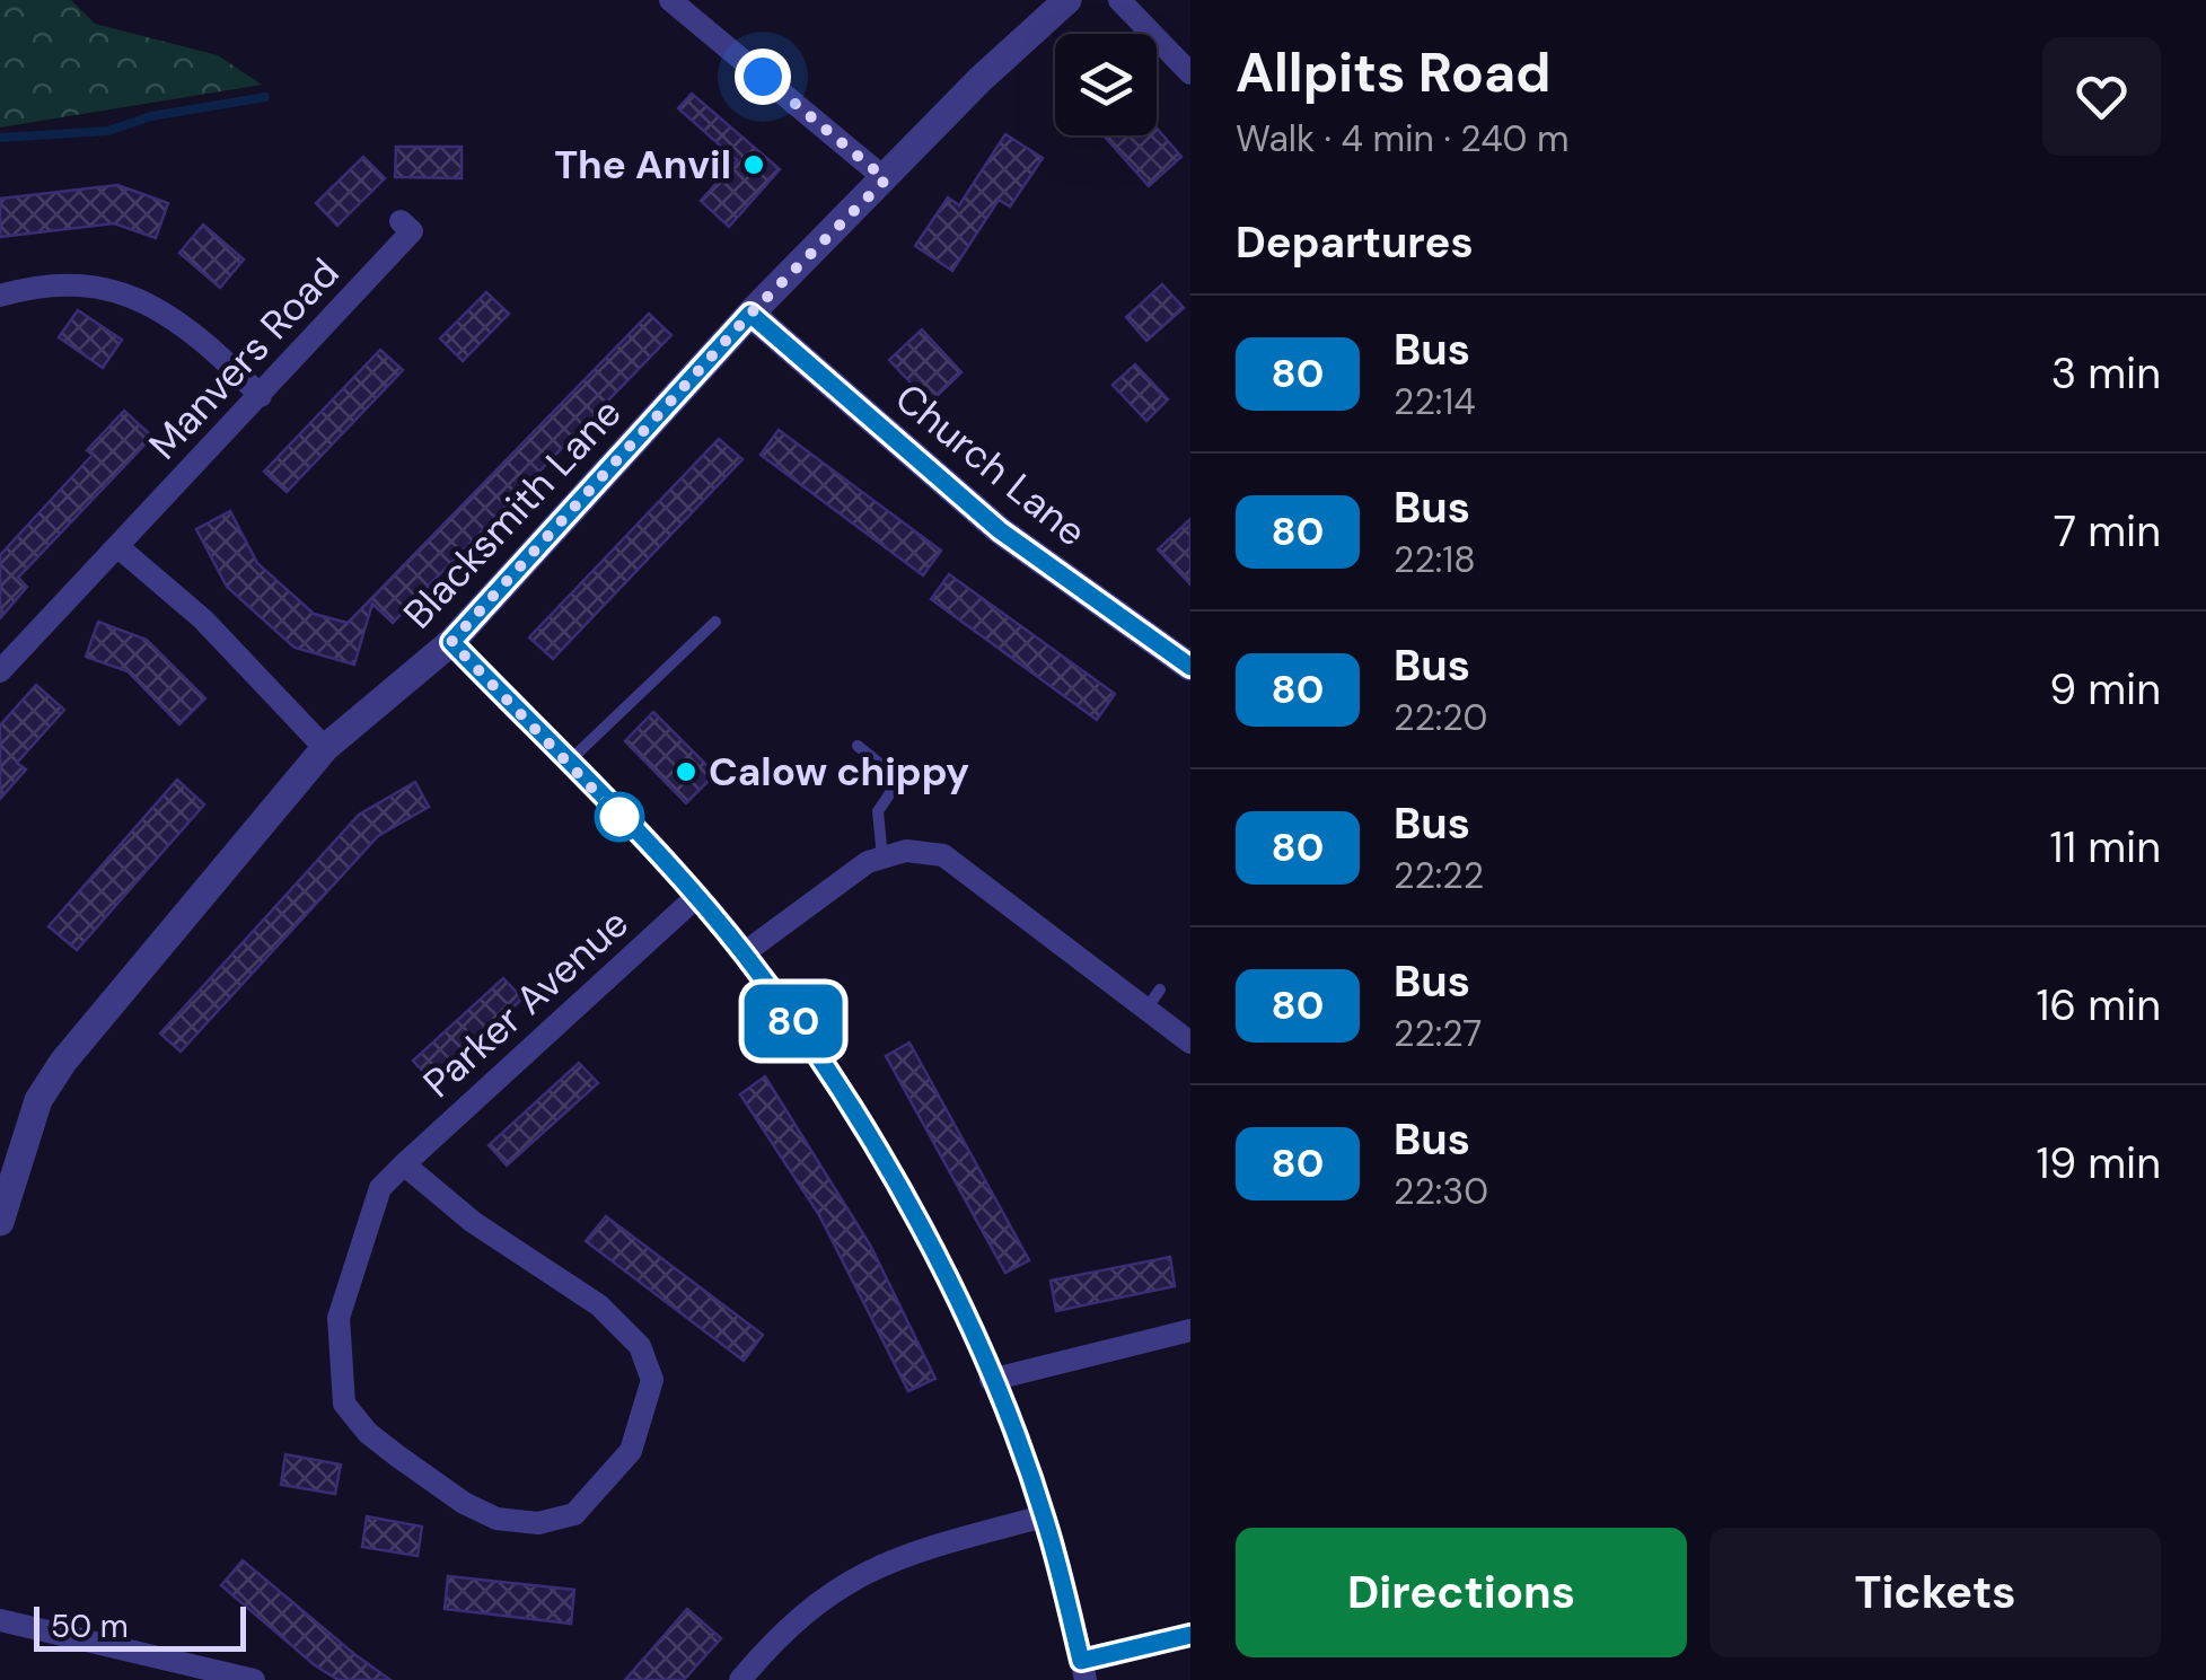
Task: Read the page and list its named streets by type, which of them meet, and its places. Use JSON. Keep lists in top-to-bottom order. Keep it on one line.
{"streets":{"street":["Manvers Road","Church Lane","Blacksmith Lane","Parker Avenue"]},"crossings":[["Church Lane","Blacksmith Lane"]],"places":["The Anvil","Calow chippy"],"lines":["bus line 80"],"scale_bar":"50 m","page":{"on_map":"80","heading":[["Allpits Road","Walk · 4 min · 240 m"],"Departures"],"list":[{"mark":"80","name":"Bus","note":"22:14","value":"3 min"},{"mark":"80","name":"Bus","note":"22:18","value":"7 min"},{"mark":"80","name":"Bus","note":"22:20","value":"9 min"},{"mark":"80","name":"Bus","note":"22:22","value":"11 min"},{"mark":"80","name":"Bus","note":"22:27","value":"16 min"},{"mark":"80","name":"Bus","note":"22:30","value":"19 min"}],"buttons":["Directions","Tickets"],"scale":"50 m"}}
